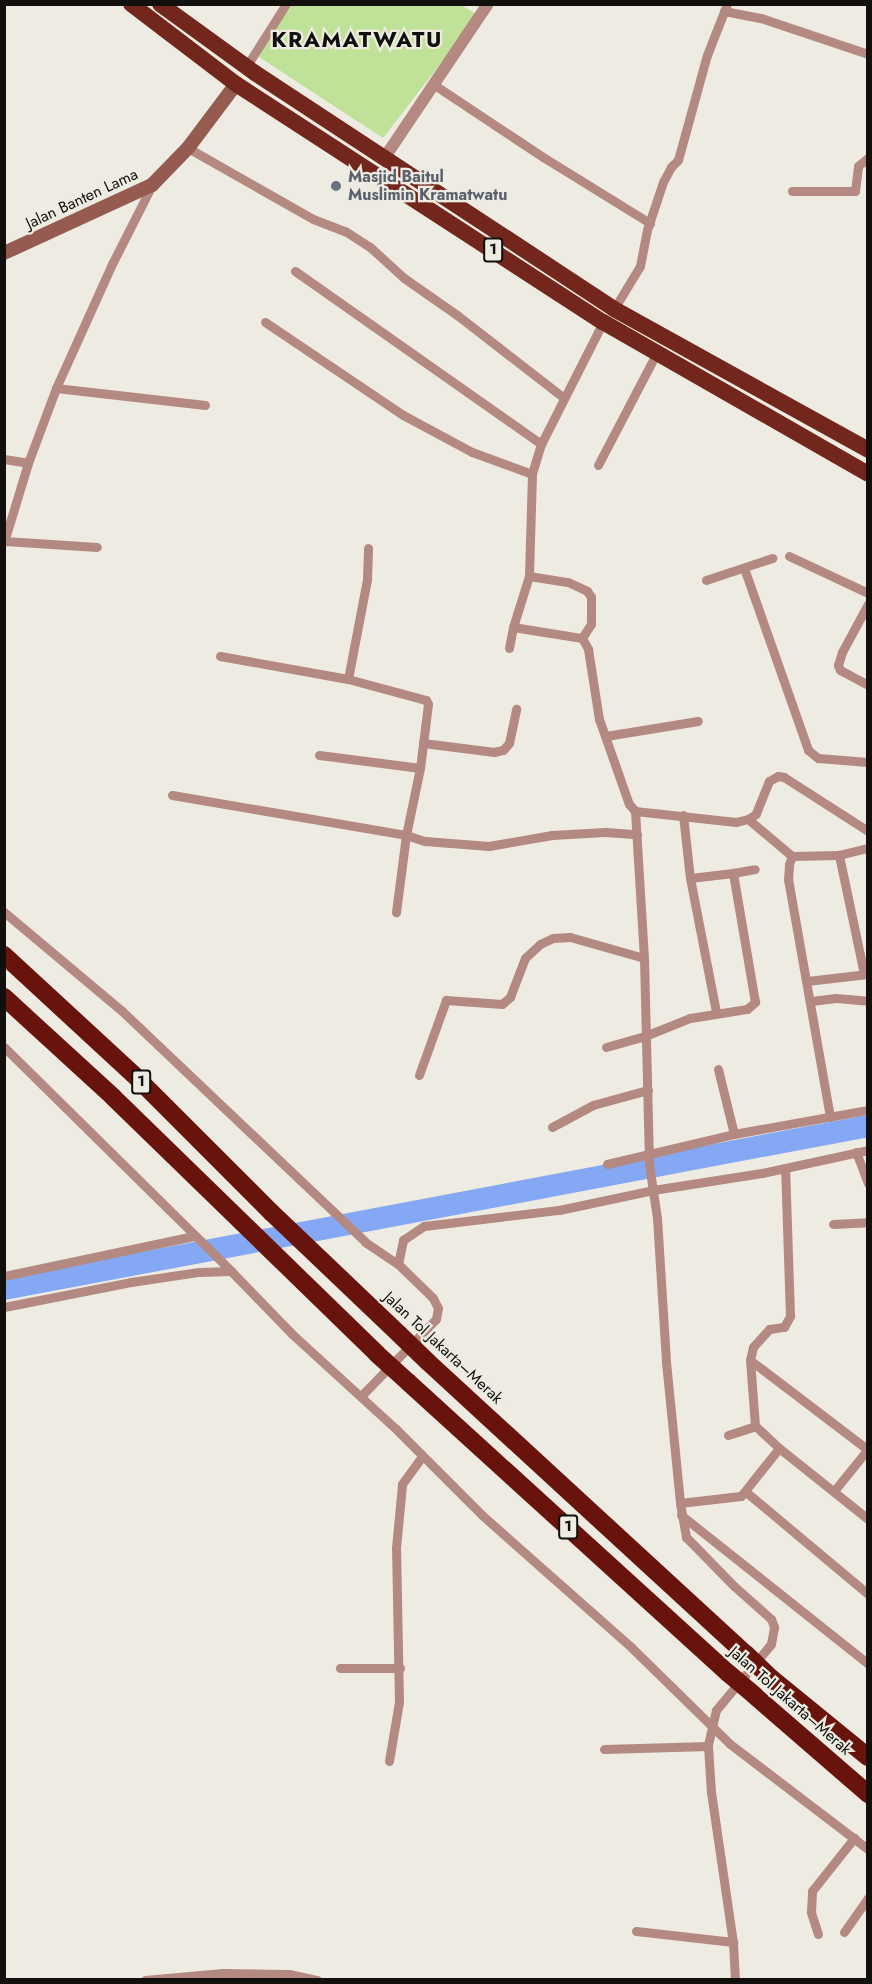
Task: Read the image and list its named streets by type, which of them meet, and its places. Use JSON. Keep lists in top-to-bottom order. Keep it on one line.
{"streets":{"highway":["1","Jalan Tol Jakarta–Merak"],"main road":["Jalan Banten Lama"]},"crossings":[["Jalan Banten Lama","1"]],"districts":["KRAMATWATU"],"places":["Masjid Baitul Muslimin Kramatwatu"]}
